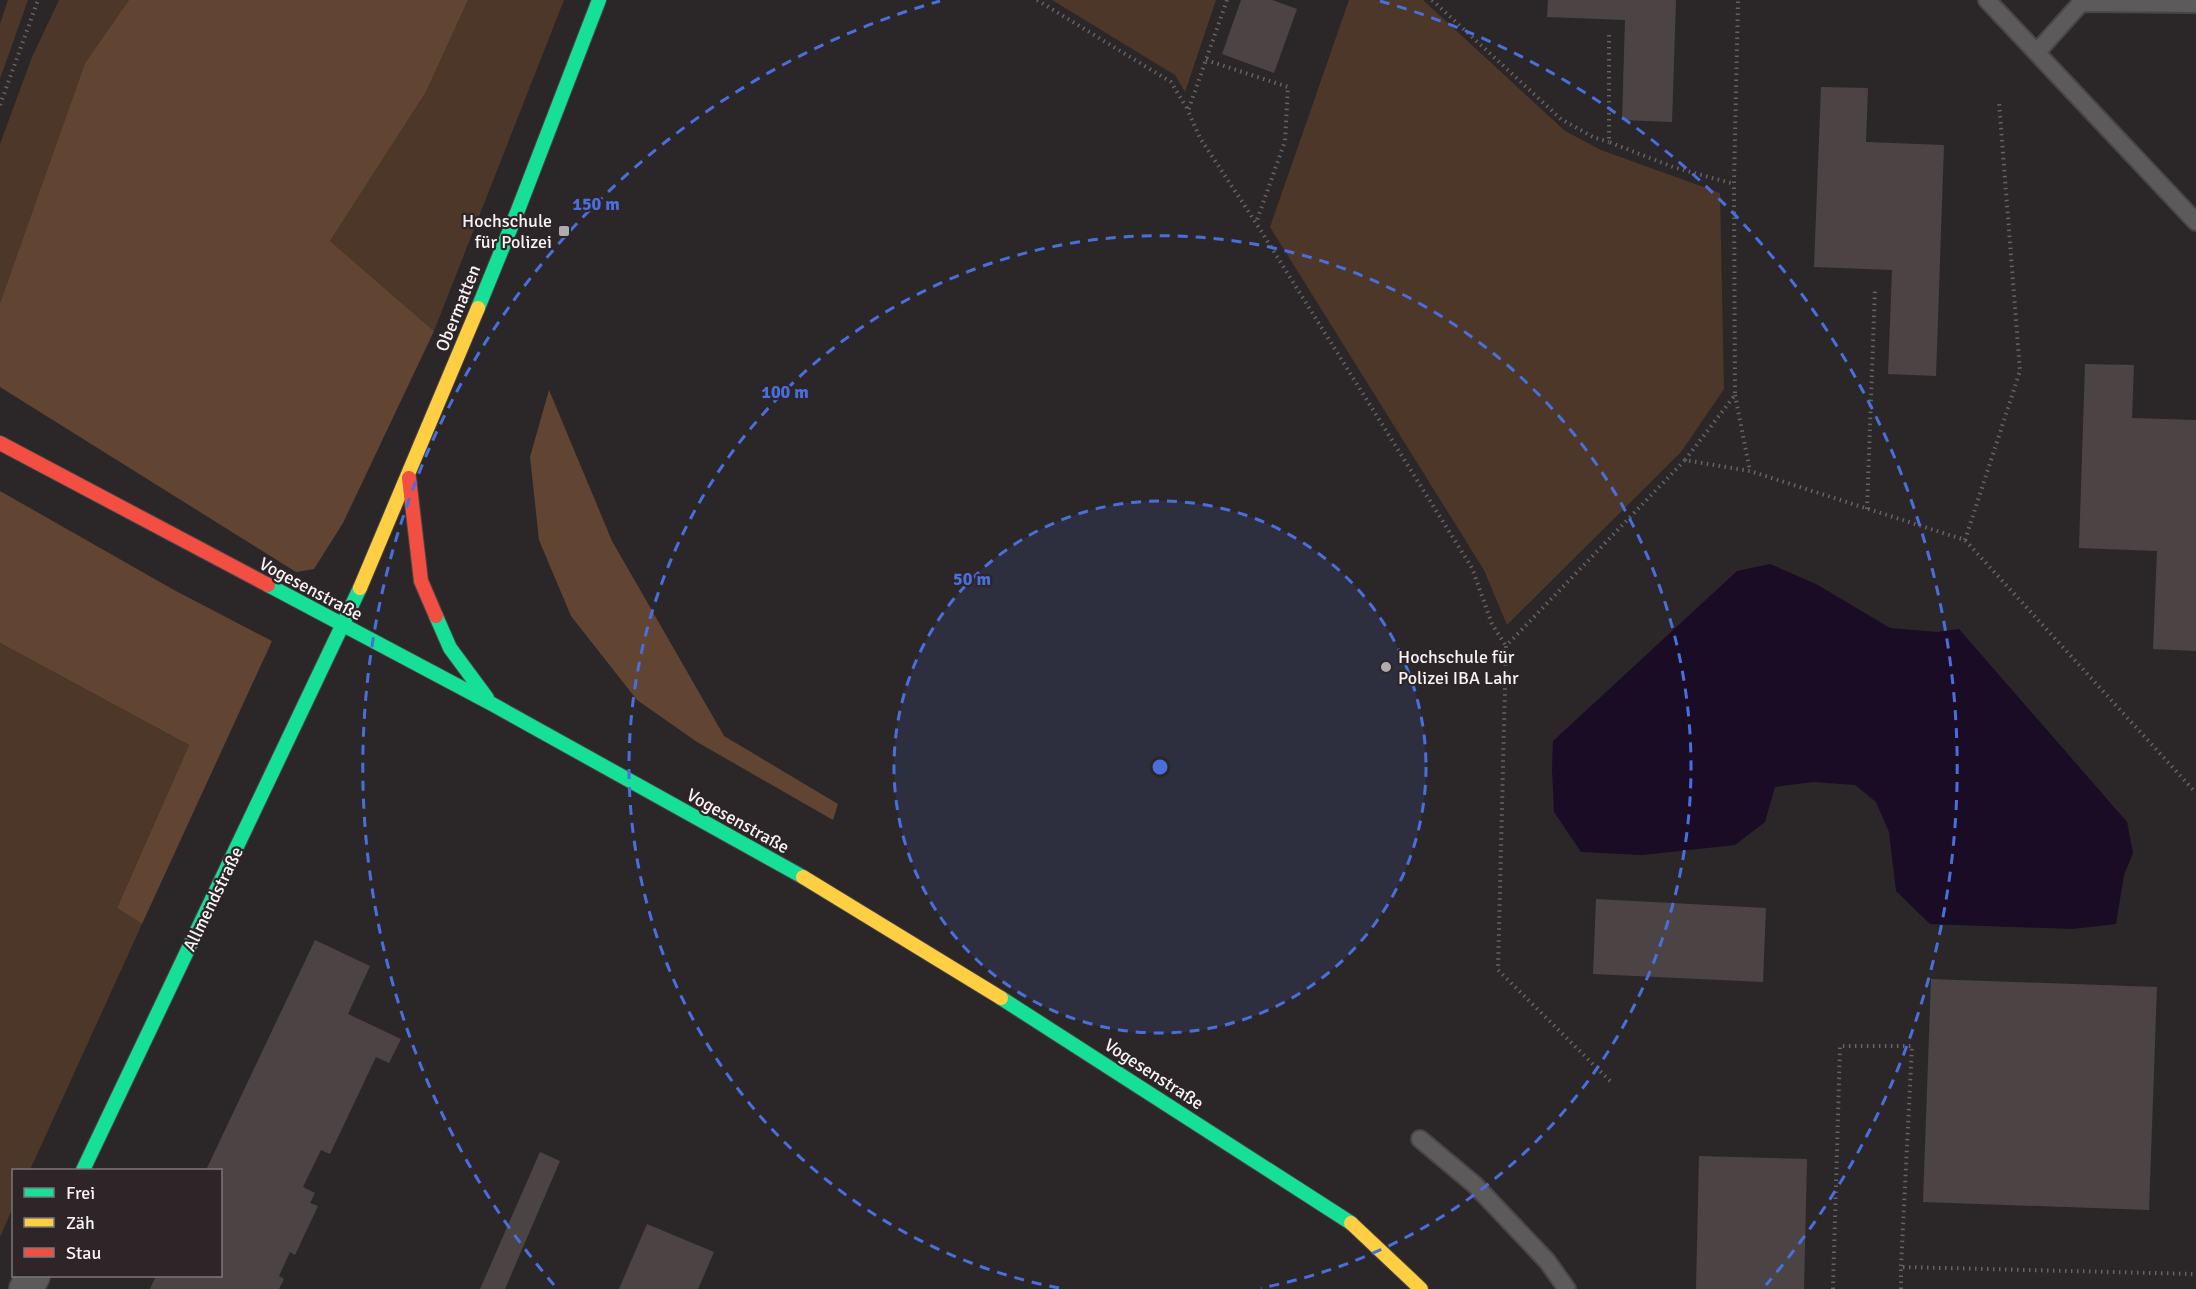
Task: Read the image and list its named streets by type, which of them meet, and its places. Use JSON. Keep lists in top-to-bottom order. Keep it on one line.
{"streets":{"street":["Obermatten","Vogesenstraße","Allmendstraße"]},"crossings":[["Obermatten","Vogesenstraße"],["Obermatten","Allmendstraße"],["Vogesenstraße","Allmendstraße"]],"places":{"transit":["Hochschule für Polizei"],"other":["Hochschule für Polizei IBA Lahr"]},"legend":["Frei","Zäh","Stau"],"rings":["150 m","100 m","50 m"]}
